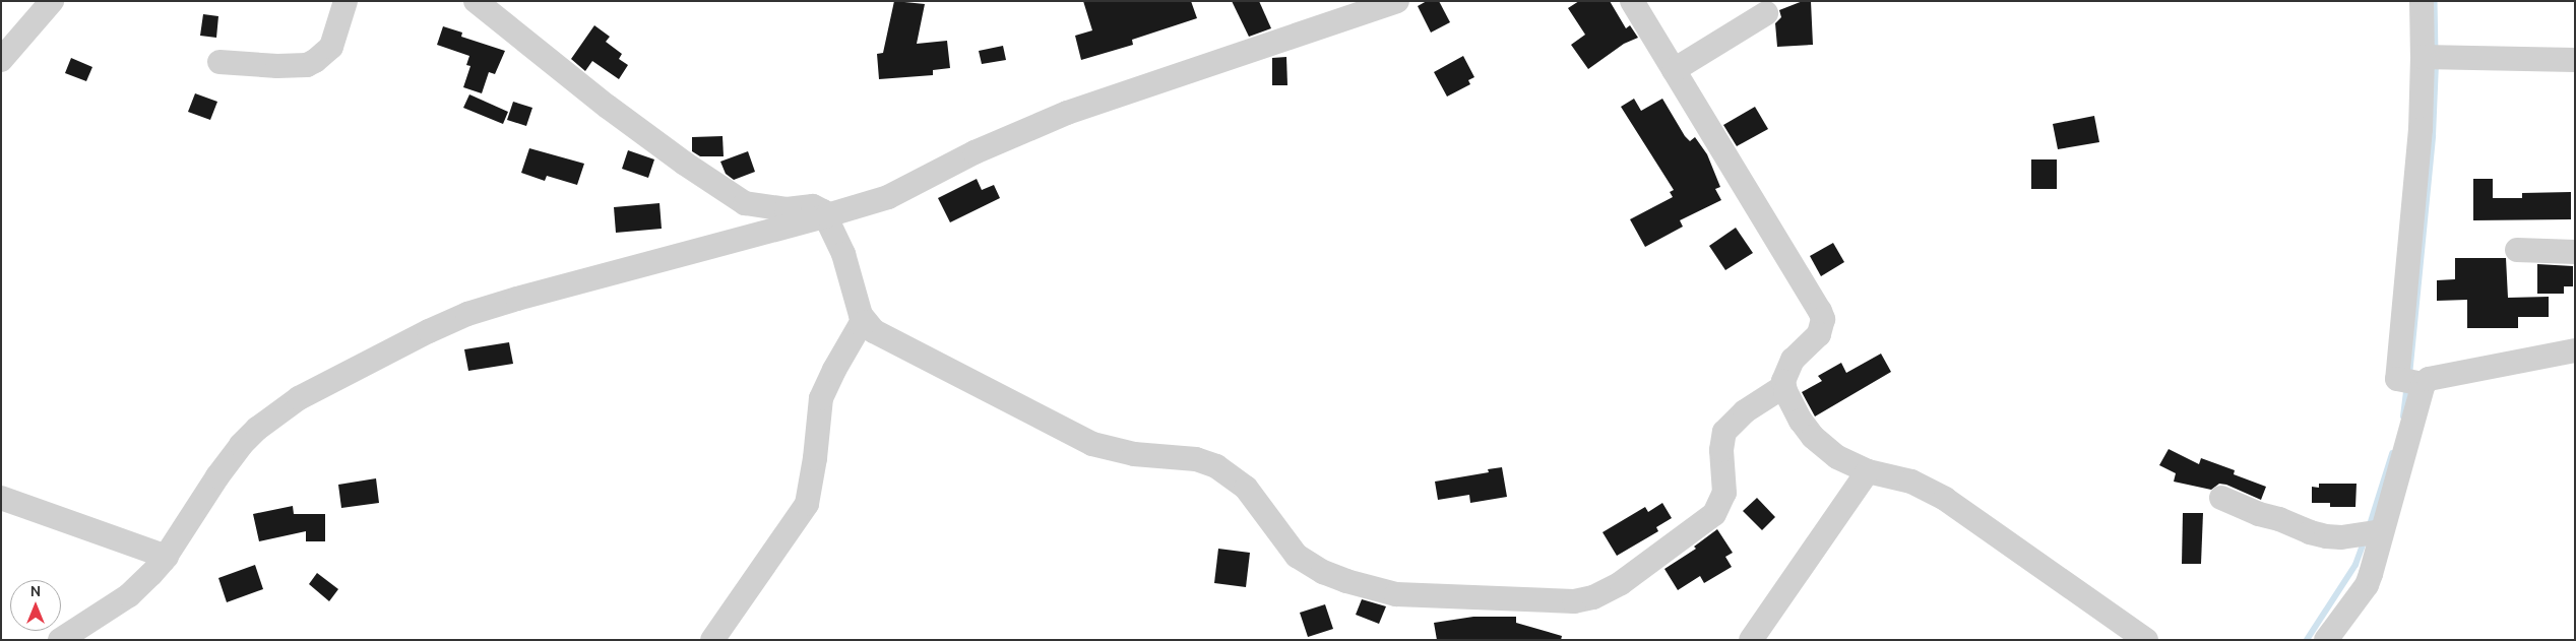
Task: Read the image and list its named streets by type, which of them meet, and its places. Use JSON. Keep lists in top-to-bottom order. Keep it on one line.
{"north":"top"}
